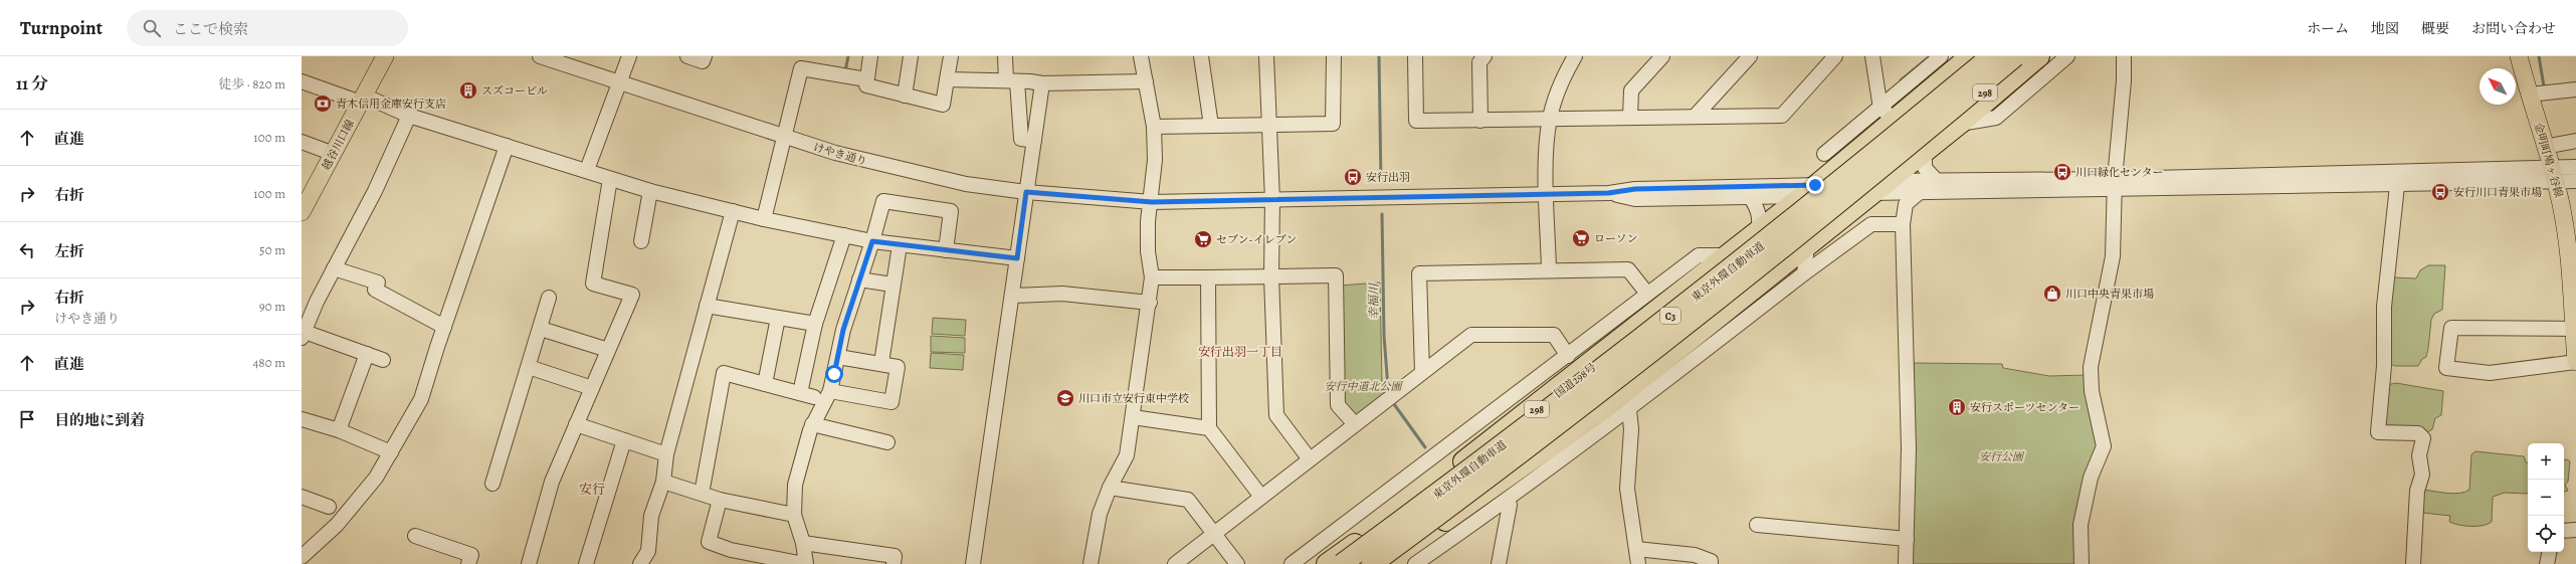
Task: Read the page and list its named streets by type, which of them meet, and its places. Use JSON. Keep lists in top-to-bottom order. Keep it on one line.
{"streets":{"highway":["298","東京外環自動車道","C3","国道298号"],"main road":["越谷川口線","金明町鳩ヶ谷線"],"street":["けやき通り"]},"districts":["安行出羽一丁目","安行"],"water":["幸福川"],"parks":["安行中道北公園","安行公園"],"places":{"building":["スズコービル","安行スポーツセンター"],"bank":["青木信用金庫安行支店"],"bus stop":["川口緑化センター","安行出羽","安行川口青果市場"],"supermarket":["ローソン","セブン-イレブン"],"shop":["川口中央青果市場"],"school or university":["川口市立安行東中学校"]},"north":"top left","page":{"header":"Turnpoint","search":"ここで検索","nav":["ホーム","地図","概要","お問い合わせ"],"heading":["11 分","徒歩 · 820 m"],"list":[["直進","100 m"],["右折","100 m"],["左折","50 m"],["右折","けやき通り","90 m"],["直進","480 m"],"目的地に到着"],"map_buttons":["+","−"]}}
